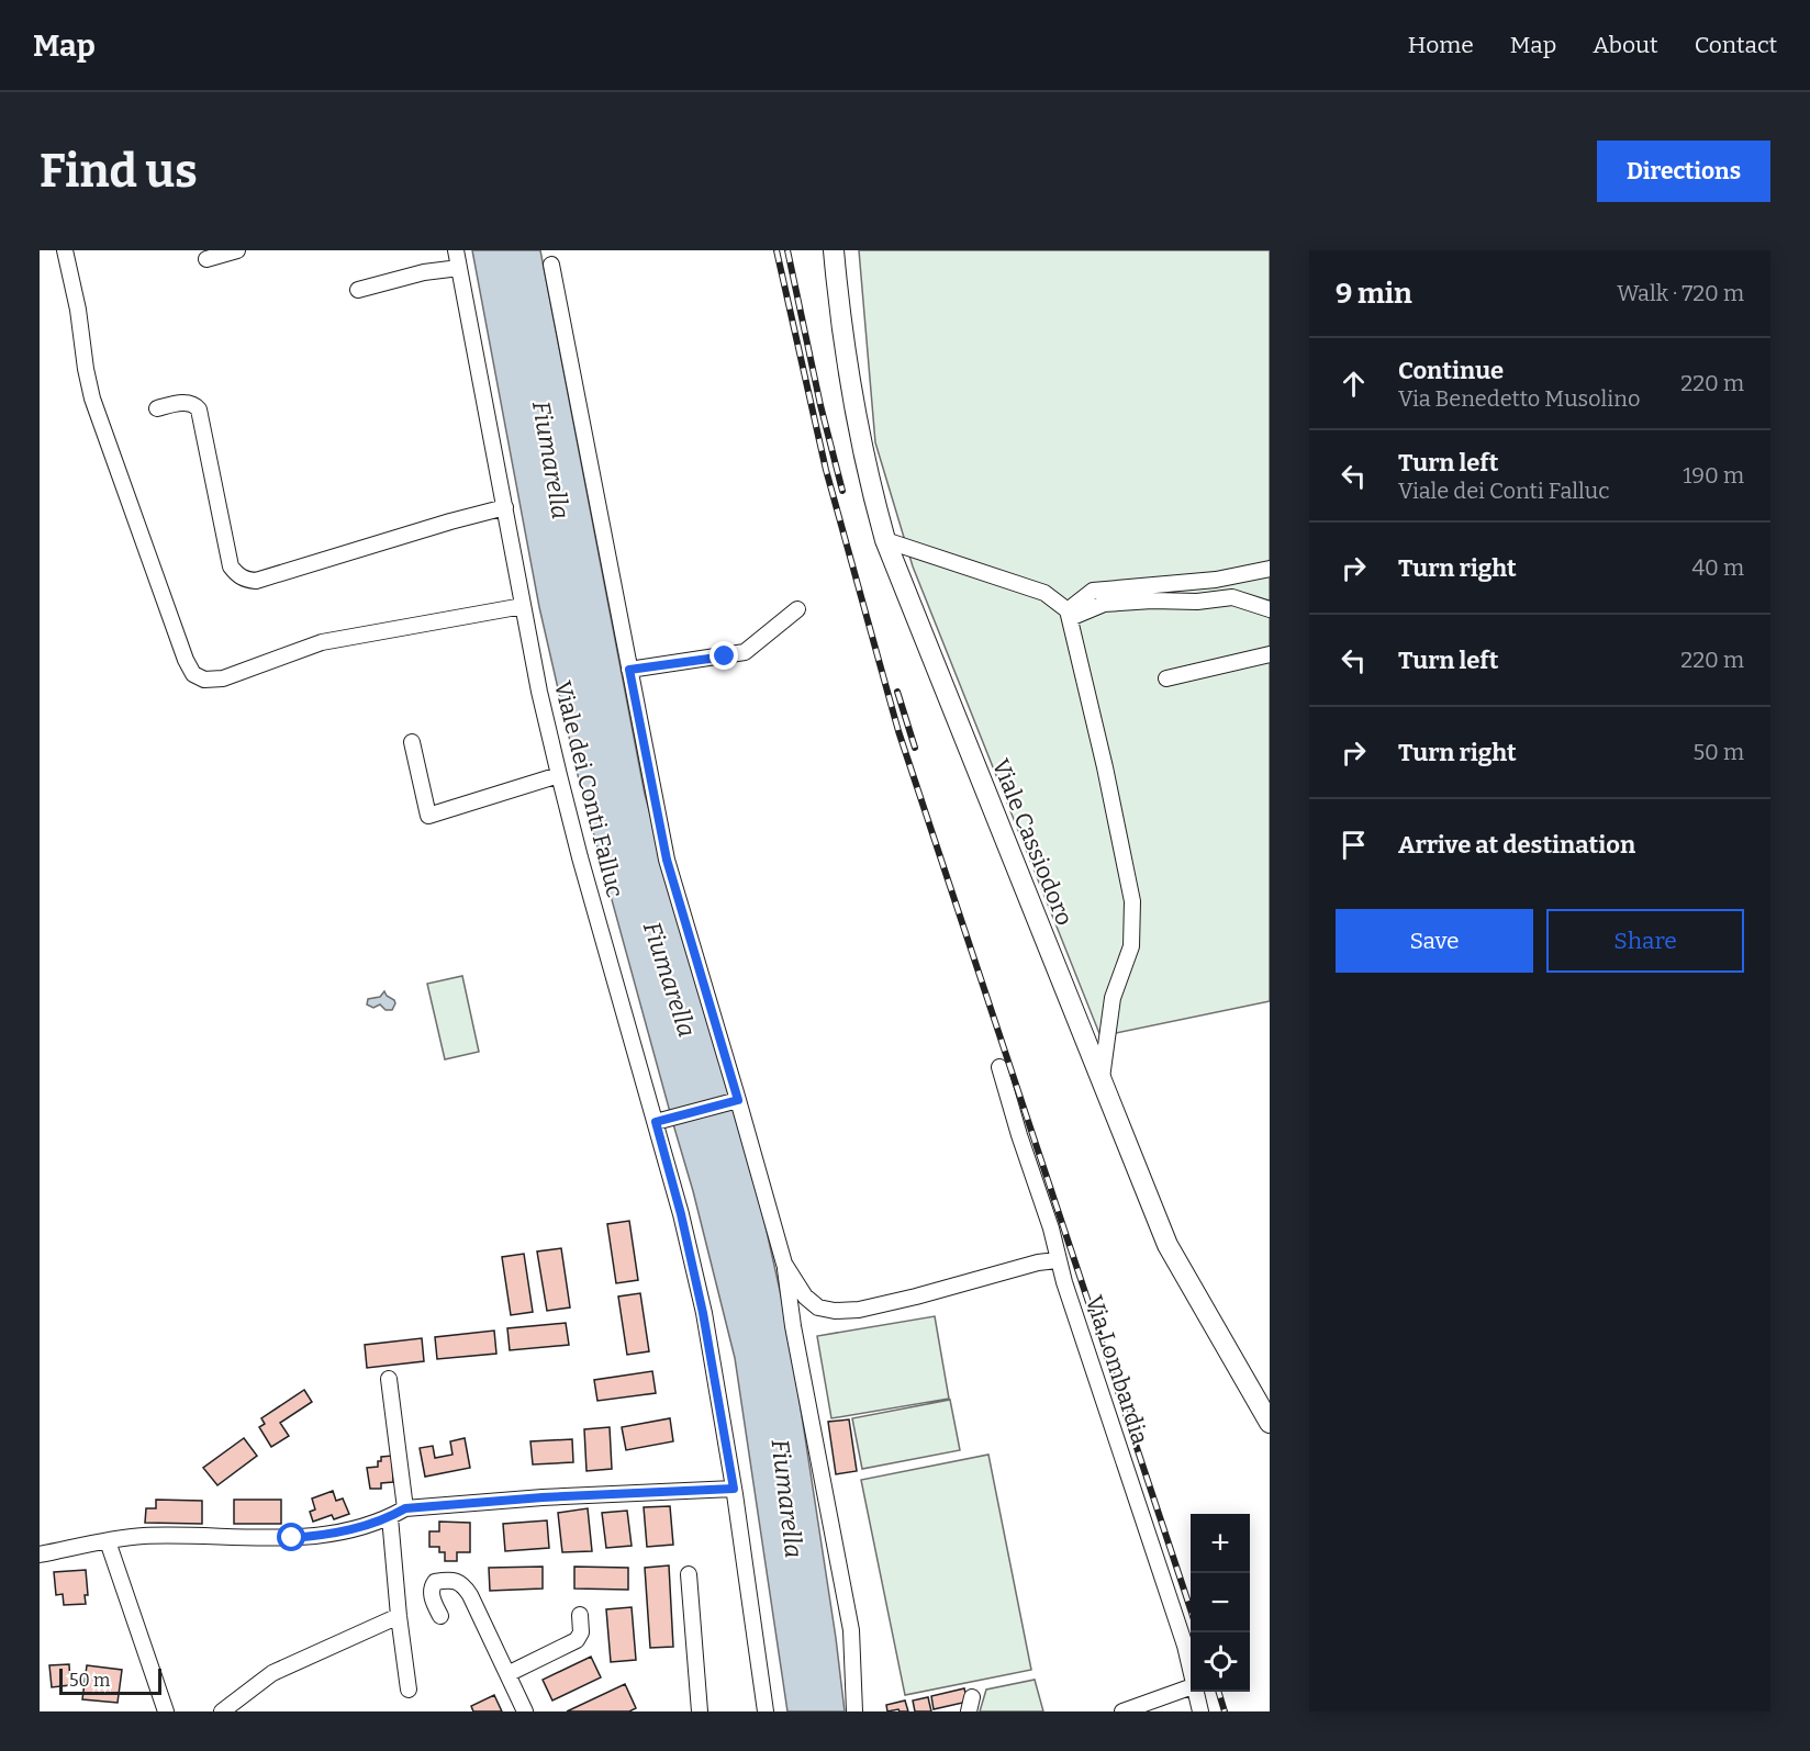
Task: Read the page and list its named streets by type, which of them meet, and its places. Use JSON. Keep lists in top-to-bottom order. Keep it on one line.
{"streets":{"main road":["Viale Cassiodoro"],"street":["Viale dei Conti Falluc","Via Lombardia"]},"water":["Fiumarella"],"scale_bar":"50 m","page":{"header":"Map","nav":["Home","Map","About","Contact"],"buttons":["Directions",["Save","Share"]],"title":"Find us","heading":["9 min","Walk · 720 m"],"list":[["Continue","Via Benedetto Musolino","220 m"],["Turn left","Viale dei Conti Falluc","190 m"],["Turn right","40 m"],["Turn left","220 m"],["Turn right","50 m"],"Arrive at destination"],"map_buttons":["+","−"],"scale":"50 m"}}
